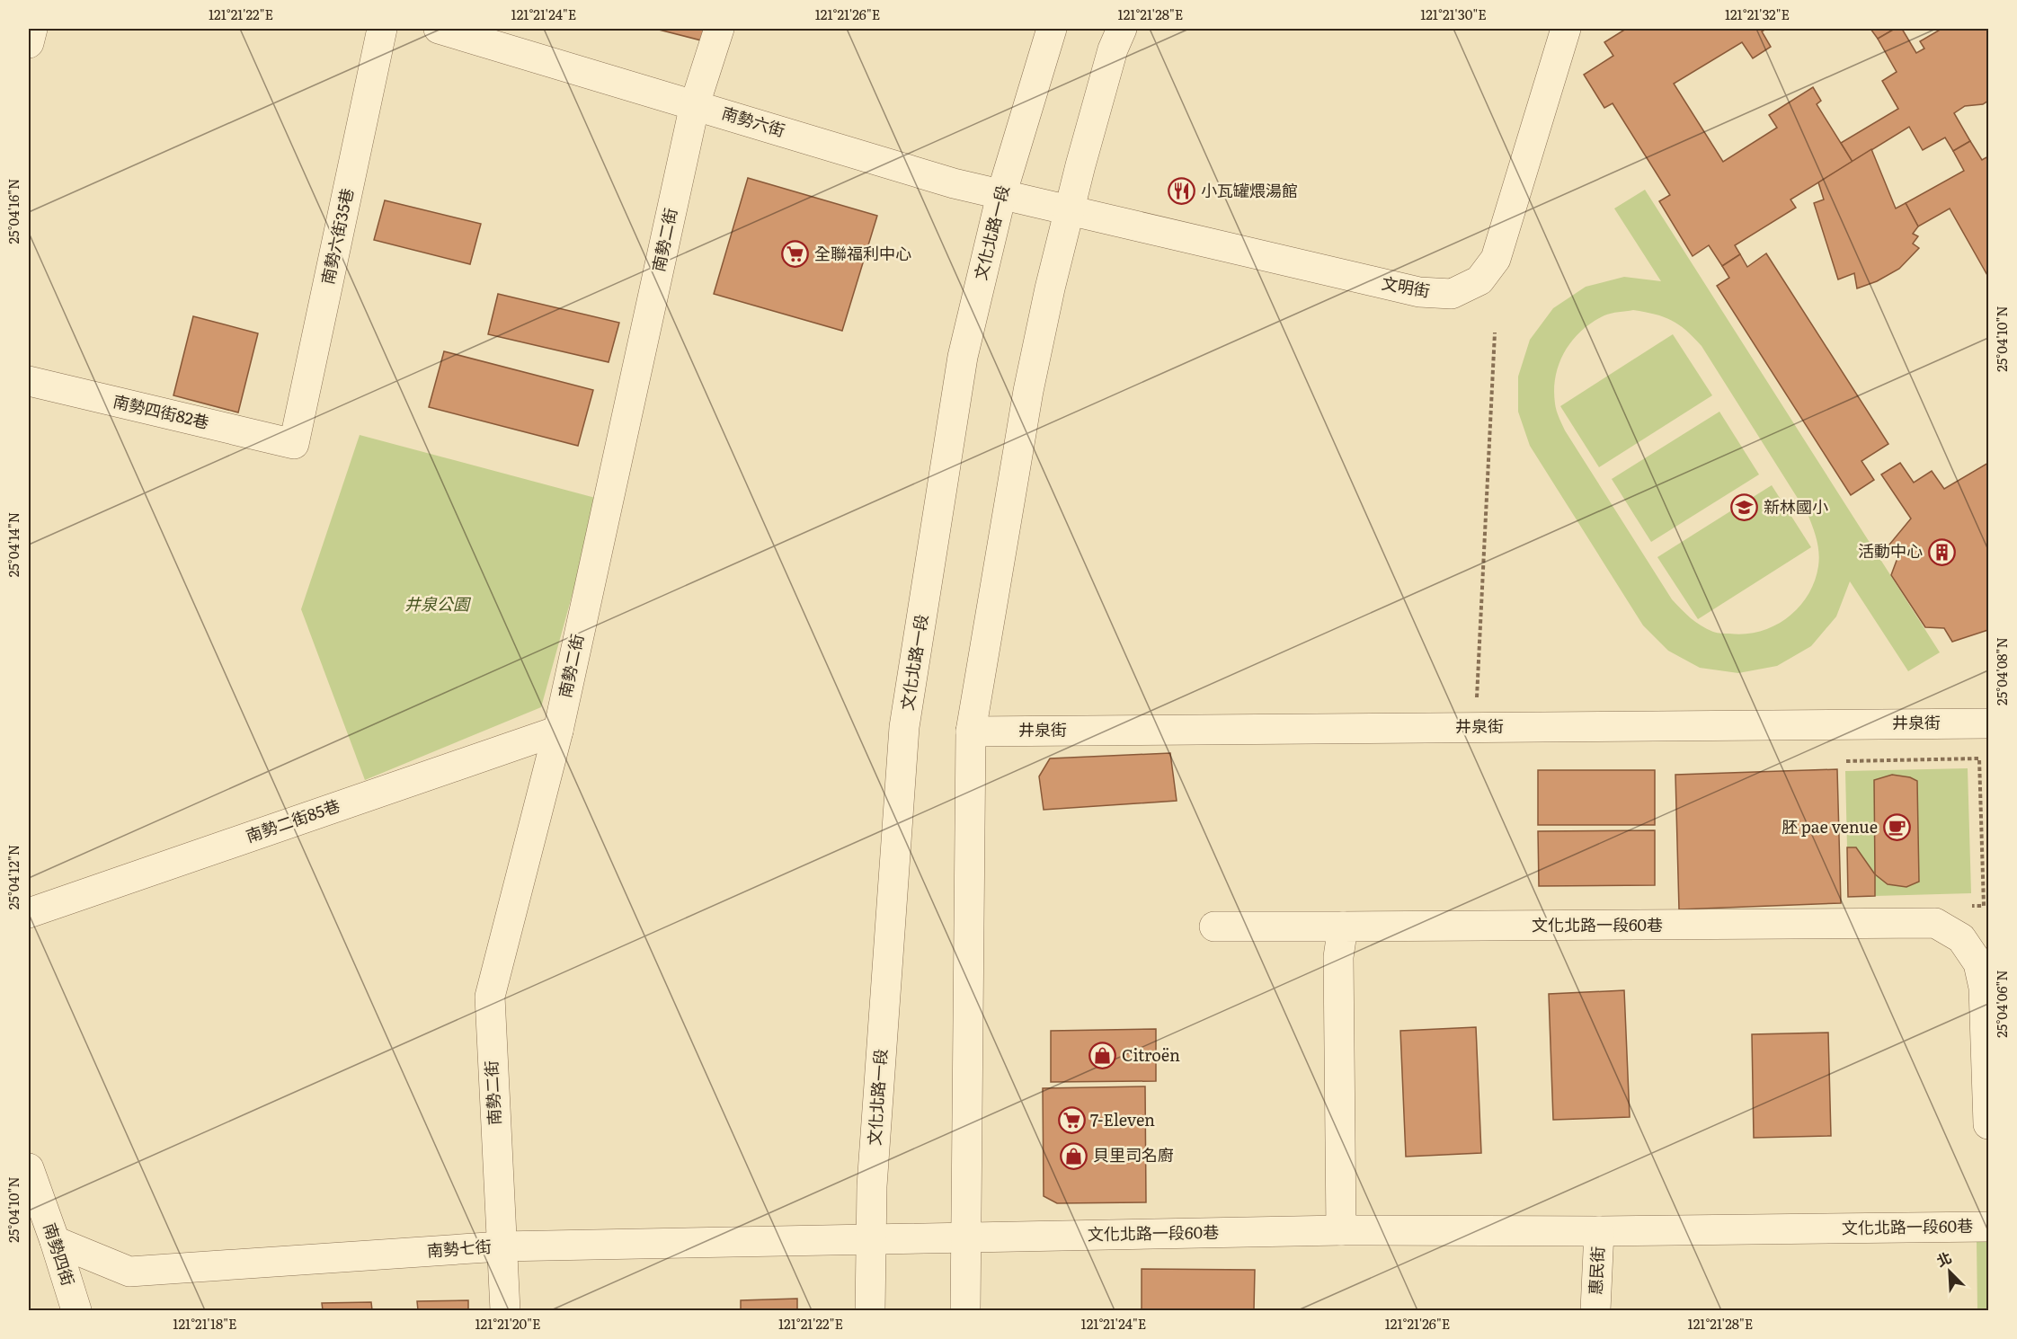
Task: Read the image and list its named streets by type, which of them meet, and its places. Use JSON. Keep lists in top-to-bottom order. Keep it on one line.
{"streets":{"street":["南勢六街","文化北路一段","南勢六街35巷","南勢二街","文明街","南勢四街82巷","井泉街","南勢二街85巷","文化北路一段60巷","南勢七街","南勢四街","惠民街"]},"crossings":[["南勢六街","文化北路一段"],["南勢六街","南勢二街"],["南勢六街","文明街"],["文化北路一段","文化北路一段60巷"],["文化北路一段","南勢七街"],["南勢六街35巷","南勢四街82巷"],["南勢二街","南勢二街85巷"],["南勢二街","南勢七街"],["文化北路一段60巷","南勢七街"],["文化北路一段60巷","惠民街"],["南勢七街","南勢四街"]],"parks":["井泉公園"],"places":{"restaurant":["小瓦罐煨湯館"],"supermarket":["全聯福利中心","7-Eleven"],"school or university":["新林國小"],"building":["活動中心"],"cafe":["胚 pae venue"],"shop":["Citroën","貝里司名廚"]},"north":"top left","coordinates":["121°21'22\"E","121°21'24\"E","121°21'26\"E","121°21'28\"E","121°21'30\"E","121°21'32\"E","25°04'16\"N","25°04'10\"N","25°04'14\"N","25°04'08\"N","25°04'12\"N","25°04'06\"N","121°21'18\"E","121°21'20\"E"]}
